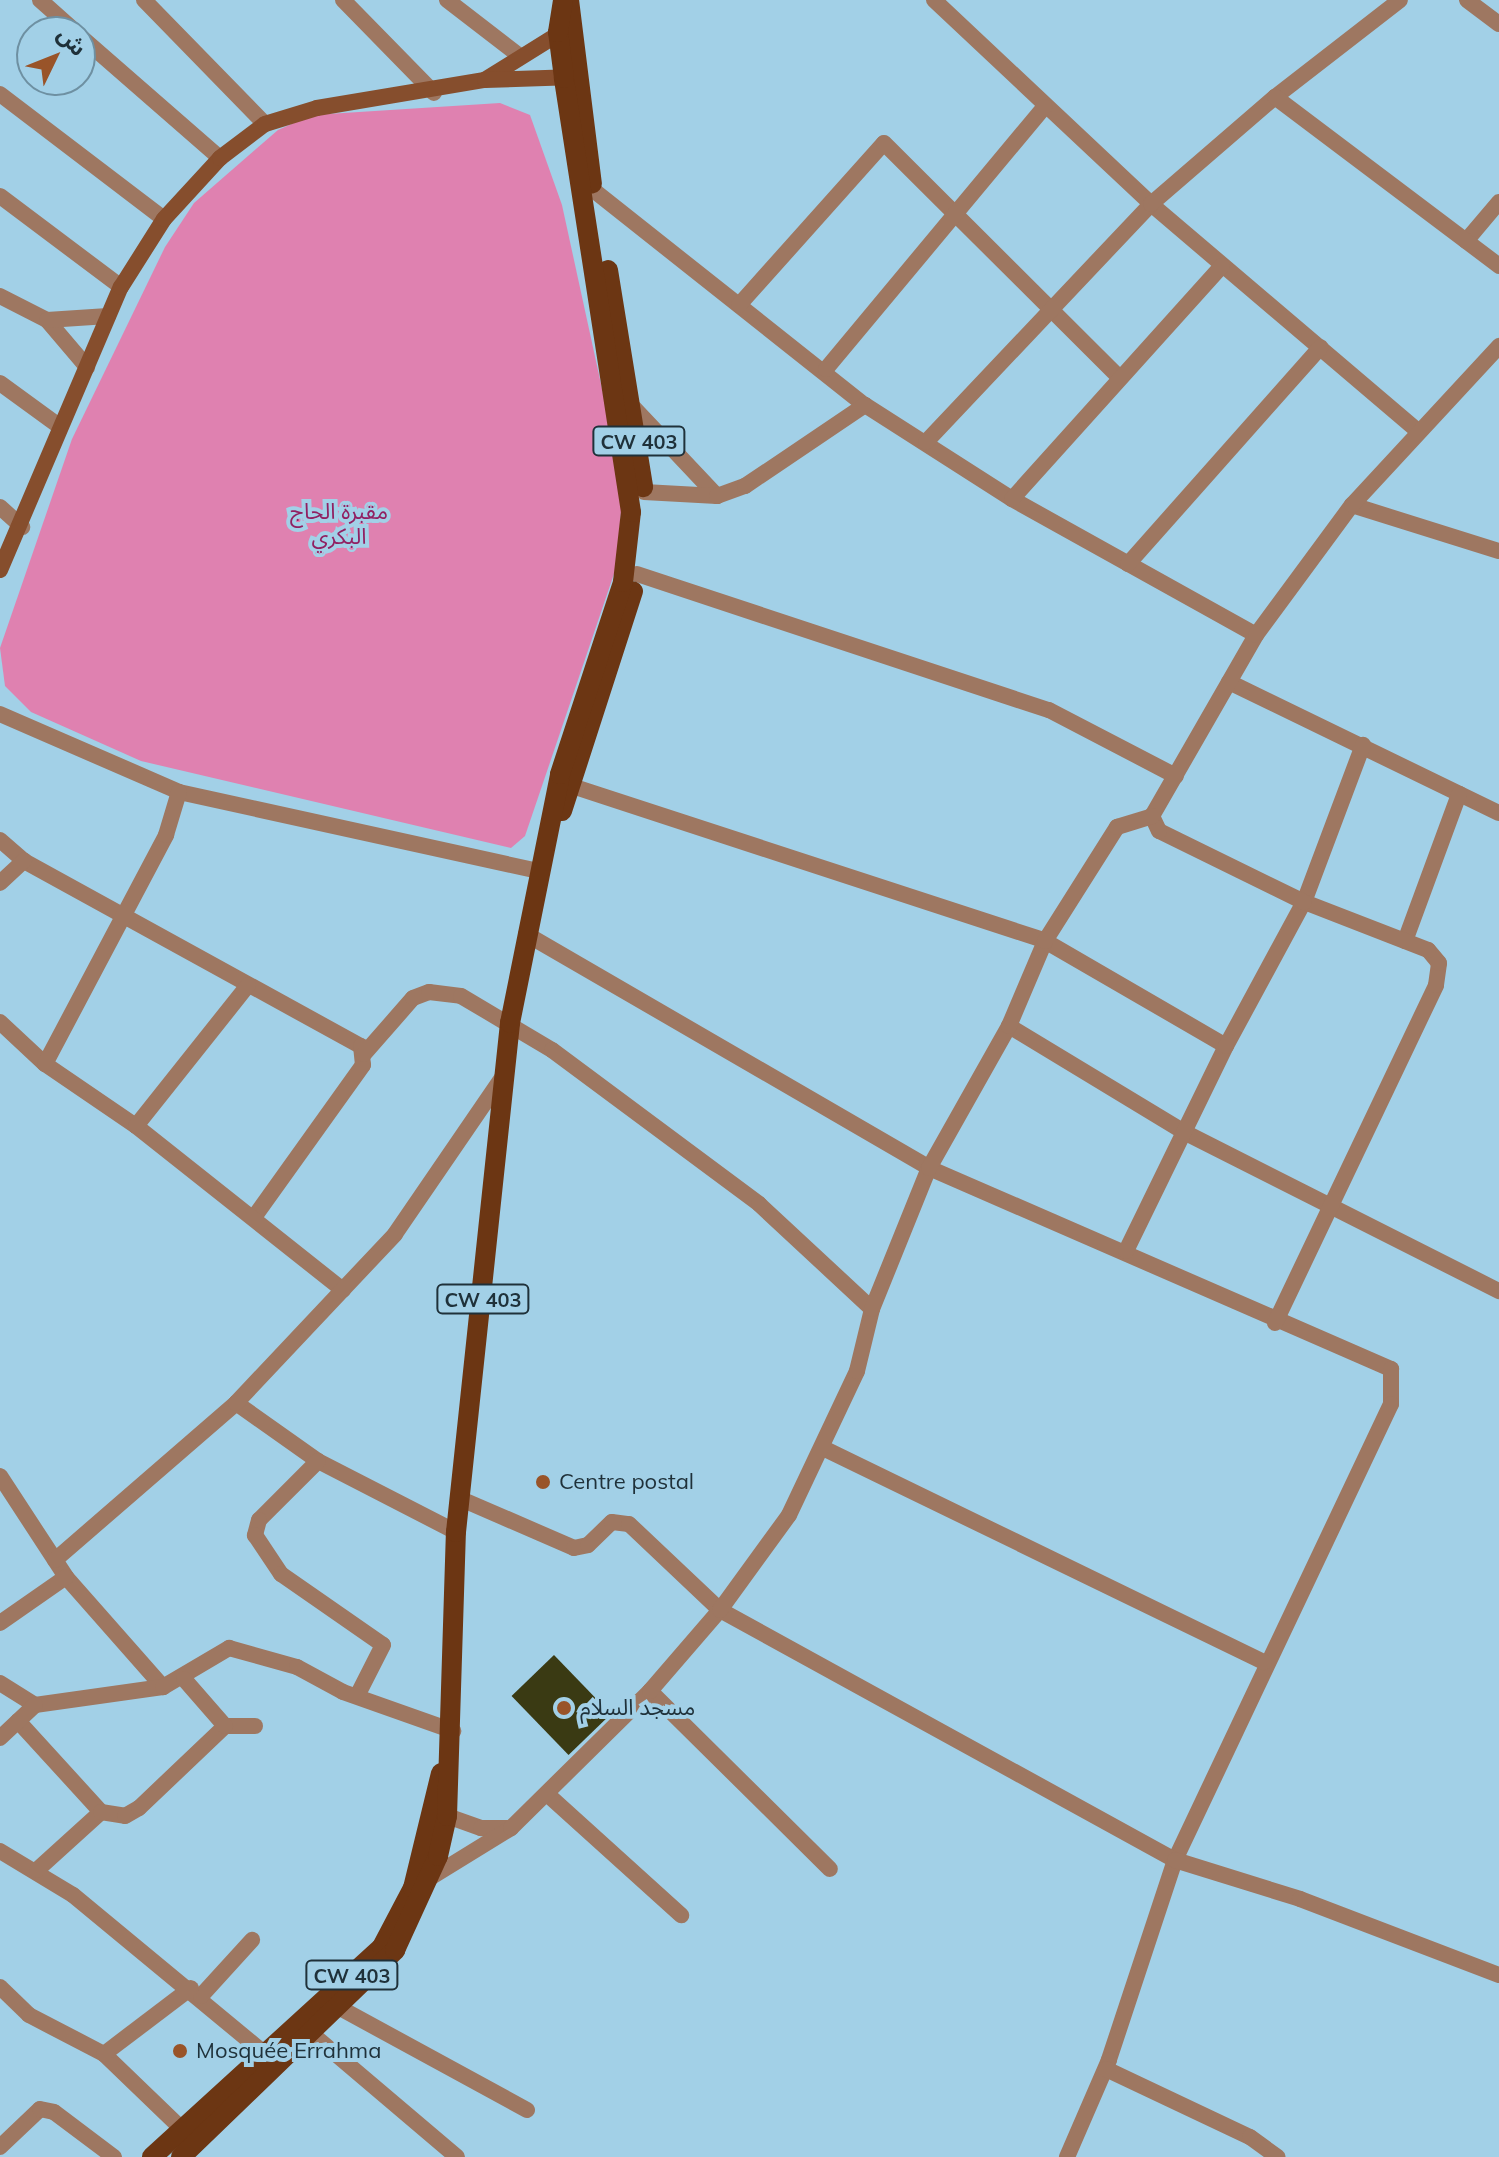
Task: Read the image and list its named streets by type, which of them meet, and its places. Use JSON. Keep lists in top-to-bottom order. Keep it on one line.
{"streets":{"main road":["CW 403"]},"parks":["مقبرة الحاج البكري"],"places":["Centre postal","مسجد السلام","Mosquée Errahma"],"north":"top right"}
